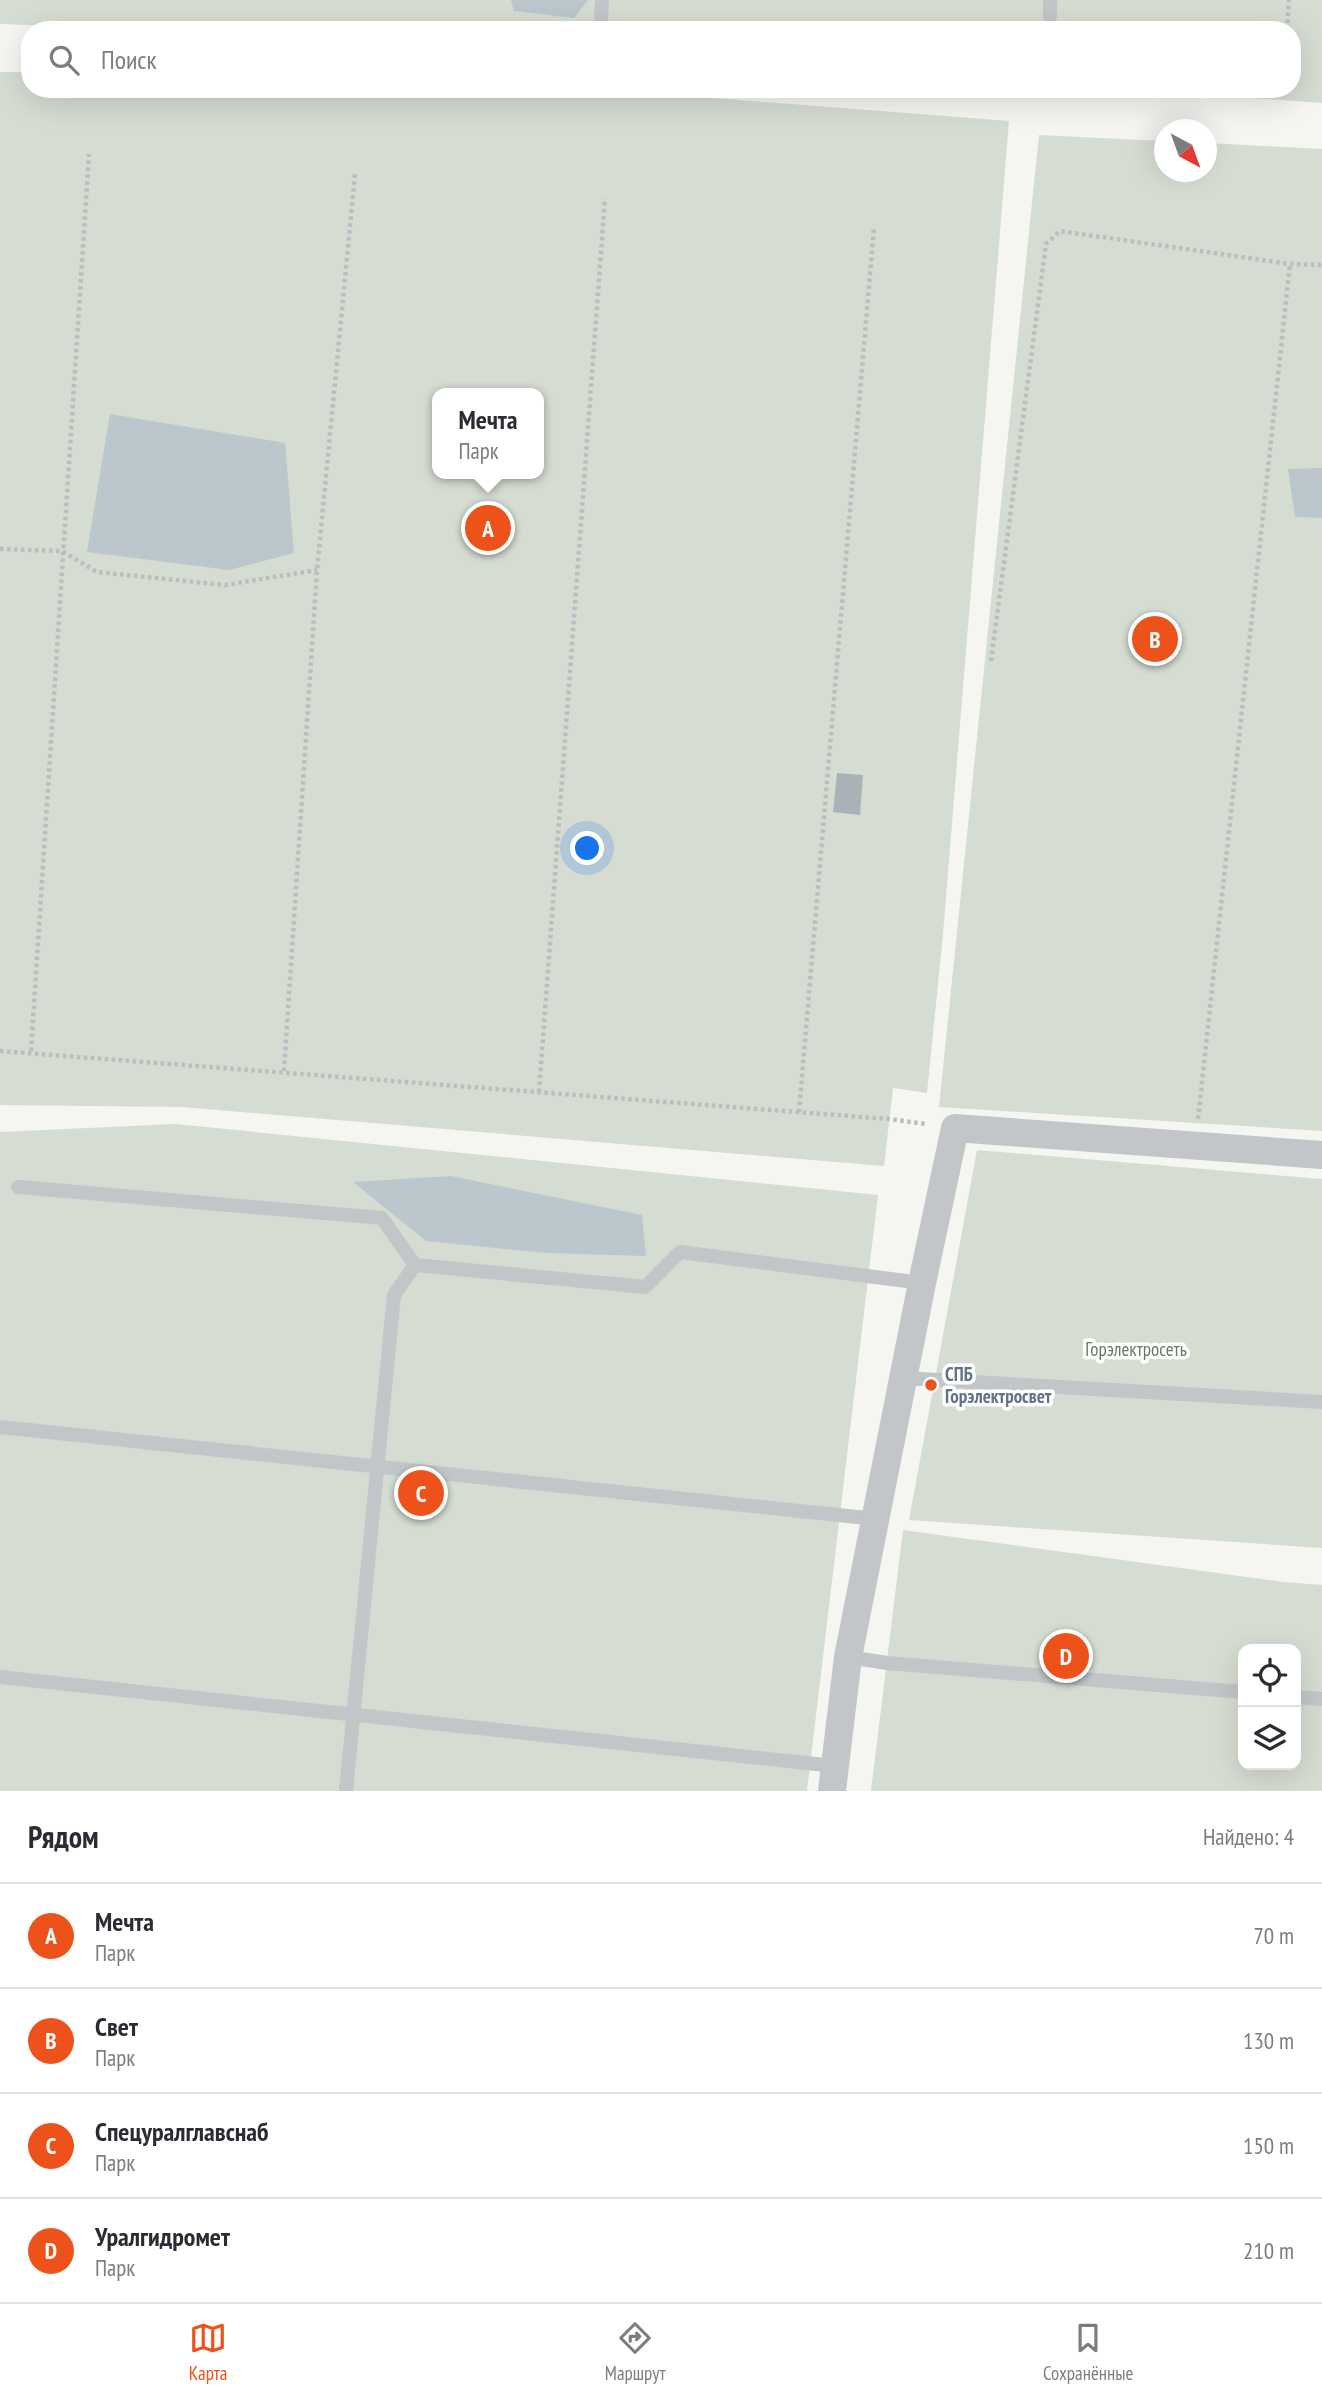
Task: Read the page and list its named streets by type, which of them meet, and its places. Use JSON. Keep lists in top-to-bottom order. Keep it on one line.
{"parks":["Горэлектросеть"],"places":["СПБ Горэлектросвет"],"north":"bottom right","page":{"search":"Поиск","popup":["Мечта","Парк"],"pins":["A","B","C","D"],"heading":["Рядом","Найдено: 4"],"list":[{"mark":"A","name":"Мечта","note":"Парк","value":"70 m"},{"mark":"B","name":"Свет","note":"Парк","value":"130 m"},{"mark":"C","name":"Спецуралглавснаб","note":"Парк","value":"150 m"},{"mark":"D","name":"Уралгидромет","note":"Парк","value":"210 m"}],"nav":["Карта","Маршрут","Сохранённые"]}}
